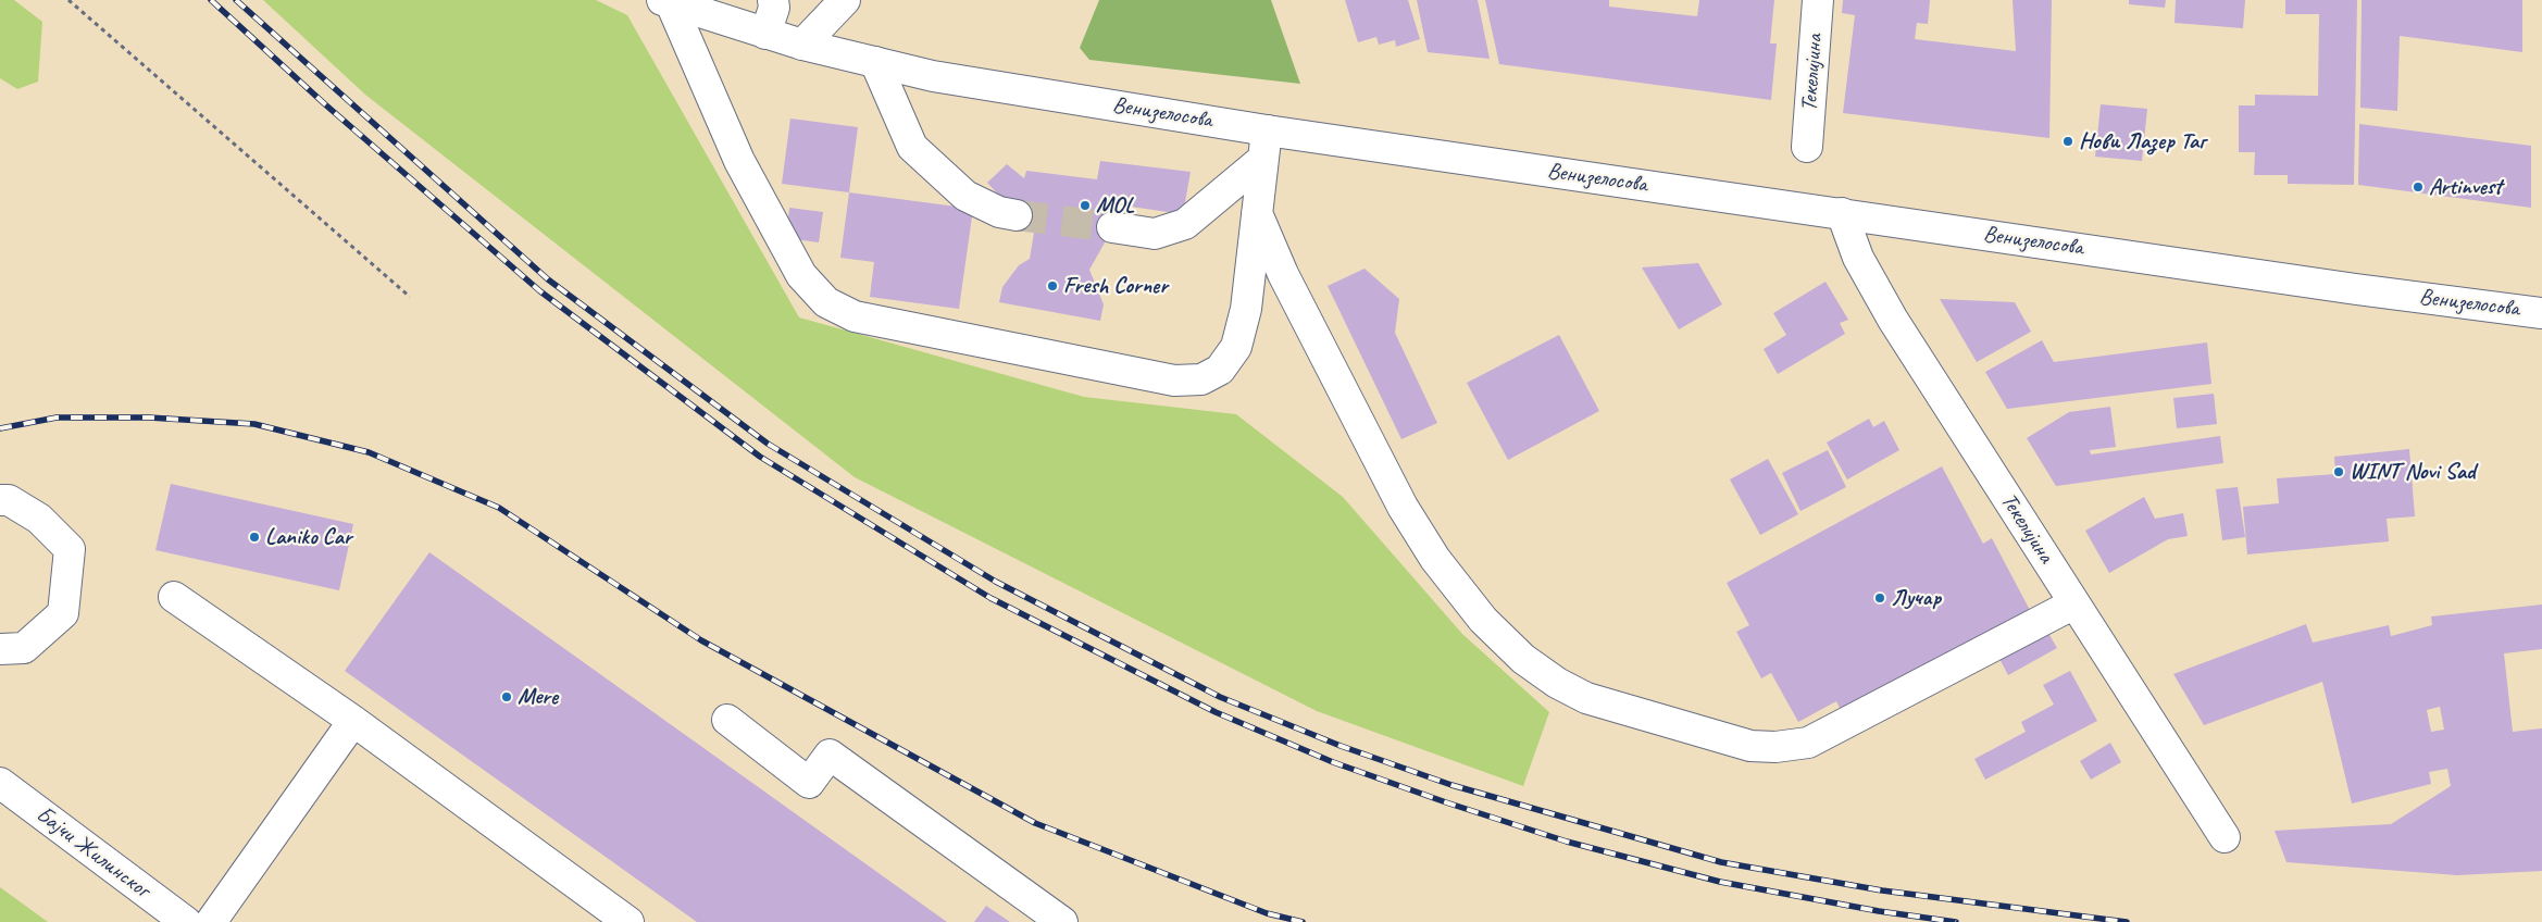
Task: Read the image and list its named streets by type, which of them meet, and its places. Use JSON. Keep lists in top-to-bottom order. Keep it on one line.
{"streets":{"main road":["Текелијина","Венизелосова","Бајчи Жилинског"]},"crossings":[["Текелијина","Венизелосова"]],"places":["Нови Лазер Таг","Artinvest","MOL","Fresh Corner","WINT Novi Sad","Laniko Car","Лучар","Mere"]}
